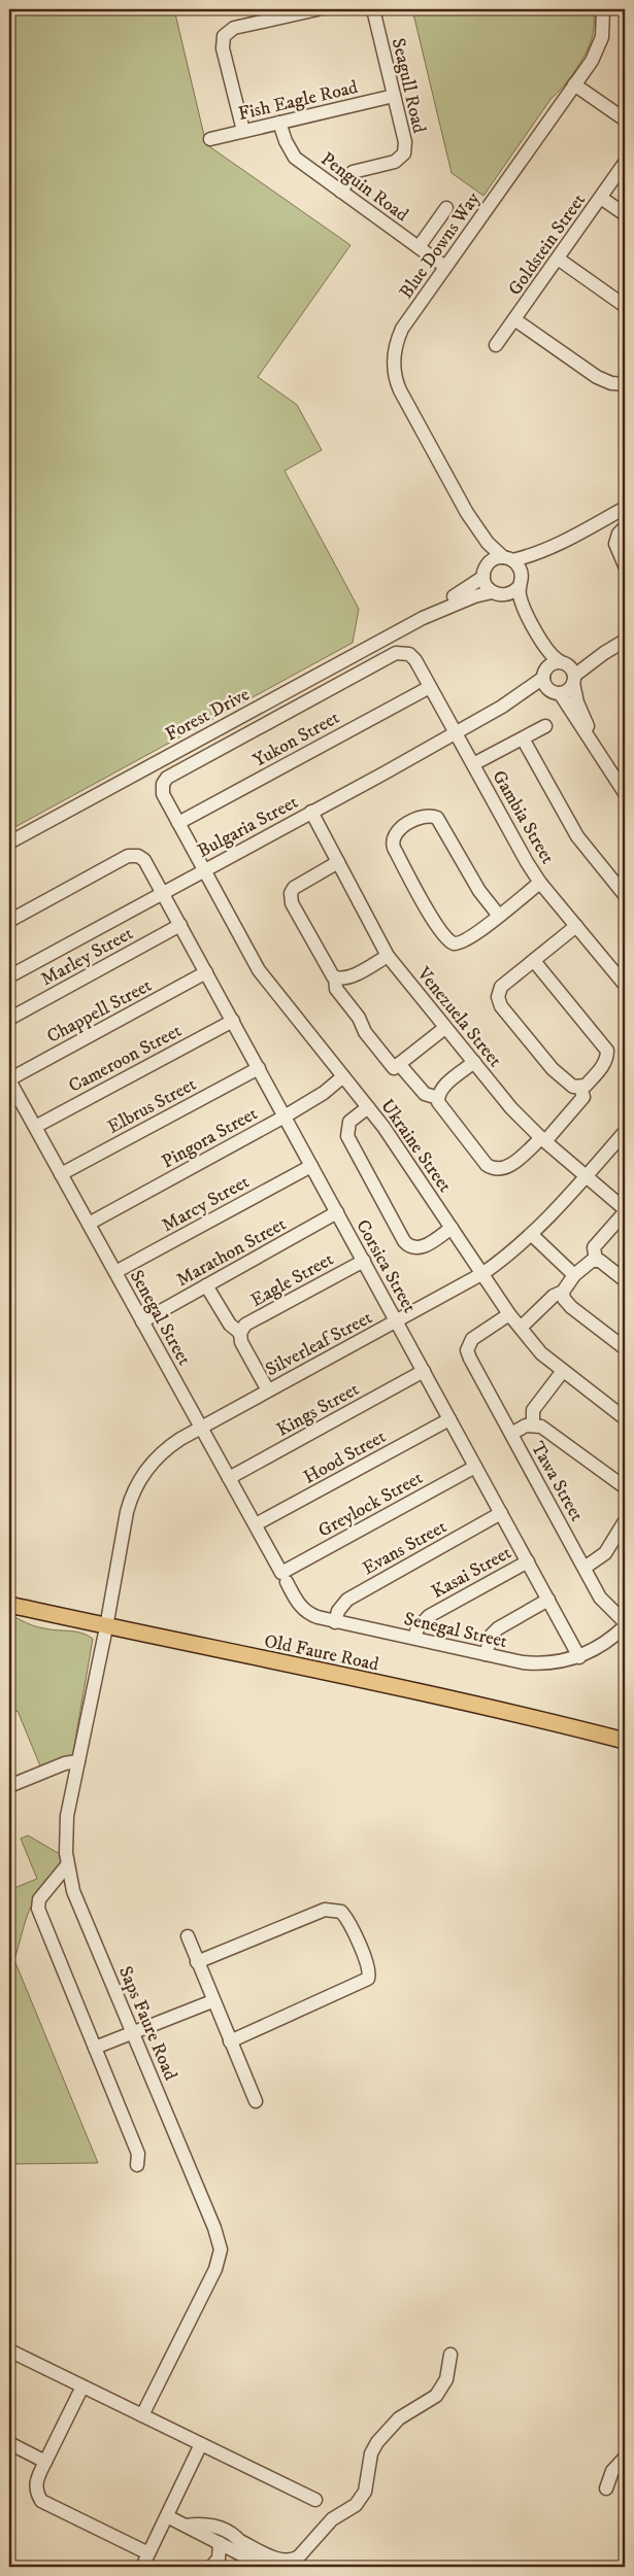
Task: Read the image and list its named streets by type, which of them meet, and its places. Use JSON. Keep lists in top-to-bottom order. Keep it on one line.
{"streets":{"main road":["Old Faure Road"],"street":["Seagull Road","Fish Eagle Road","Penguin Road","Goldstein Street","Blue Downs Way","Forest Drive","Yukon Street","Gambia Street","Bulgaria Street","Marley Street","Chappell Street","Venezuela Street","Cameroon Street","Elbrus Street","Pingora Street","Ukraine Street","Marcy Street","Marathon Street","Corsica Street","Eagle Street","Senegal Street","Silverleaf Street","Kings Street","Hood Street","Tawa Street","Greylock Street","Evans Street","Kasai Street","Saps Faure Road"]},"crossings":[["Seagull Road","Fish Eagle Road"],["Seagull Road","Penguin Road"],["Fish Eagle Road","Penguin Road"],["Penguin Road","Blue Downs Way"],["Blue Downs Way","Forest Drive"],["Yukon Street","Gambia Street"],["Yukon Street","Ukraine Street"],["Gambia Street","Bulgaria Street"],["Gambia Street","Ukraine Street"],["Bulgaria Street","Venezuela Street"],["Bulgaria Street","Ukraine Street"],["Bulgaria Street","Corsica Street"],["Marley Street","Corsica Street"],["Chappell Street","Corsica Street"],["Chappell Street","Senegal Street"],["Venezuela Street","Silverleaf Street"],["Cameroon Street","Corsica Street"],["Cameroon Street","Senegal Street"],["Elbrus Street","Corsica Street"],["Elbrus Street","Senegal Street"],["Pingora Street","Ukraine Street"],["Pingora Street","Corsica Street"],["Pingora Street","Senegal Street"],["Ukraine Street","Silverleaf Street"],["Ukraine Street","Tawa Street"],["Marcy Street","Corsica Street"],["Marcy Street","Senegal Street"],["Marathon Street","Corsica Street"],["Marathon Street","Senegal Street"],["Corsica Street","Eagle Street"],["Corsica Street","Senegal Street"],["Corsica Street","Silverleaf Street"],["Corsica Street","Kings Street"],["Corsica Street","Hood Street"],["Corsica Street","Greylock Street"],["Corsica Street","Evans Street"],["Corsica Street","Kasai Street"],["Senegal Street","Silverleaf Street"],["Senegal Street","Kings Street"],["Senegal Street","Hood Street"],["Senegal Street","Tawa Street"],["Senegal Street","Greylock Street"],["Senegal Street","Evans Street"],["Senegal Street","Kasai Street"],["Silverleaf Street","Old Faure Road"],["Silverleaf Street","Saps Faure Road"],["Old Faure Road","Saps Faure Road"]]}
